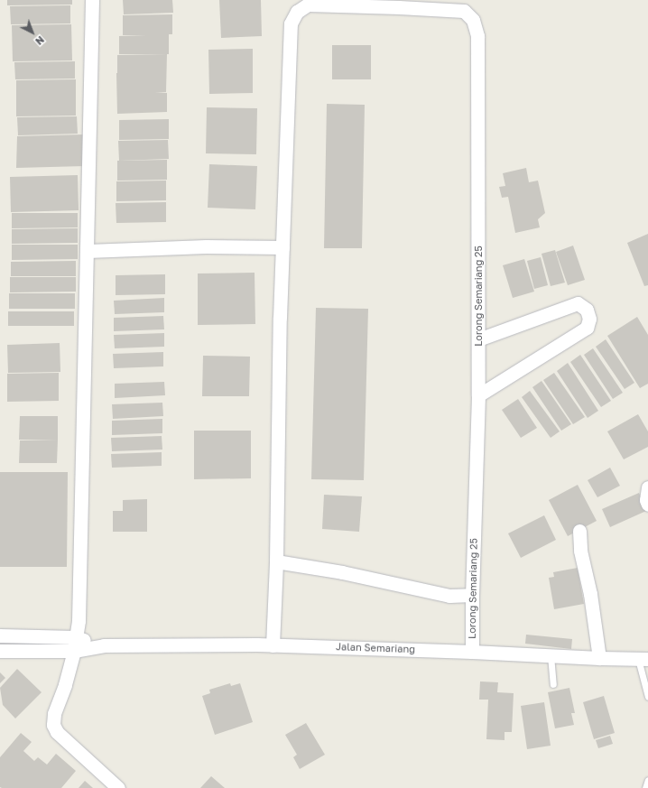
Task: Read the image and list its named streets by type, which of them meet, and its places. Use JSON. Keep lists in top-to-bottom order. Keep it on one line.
{"streets":{"street":["Lorong Semariang 25","Jalan Semariang"]},"crossings":[["Lorong Semariang 25","Jalan Semariang"]],"north":"bottom right"}
